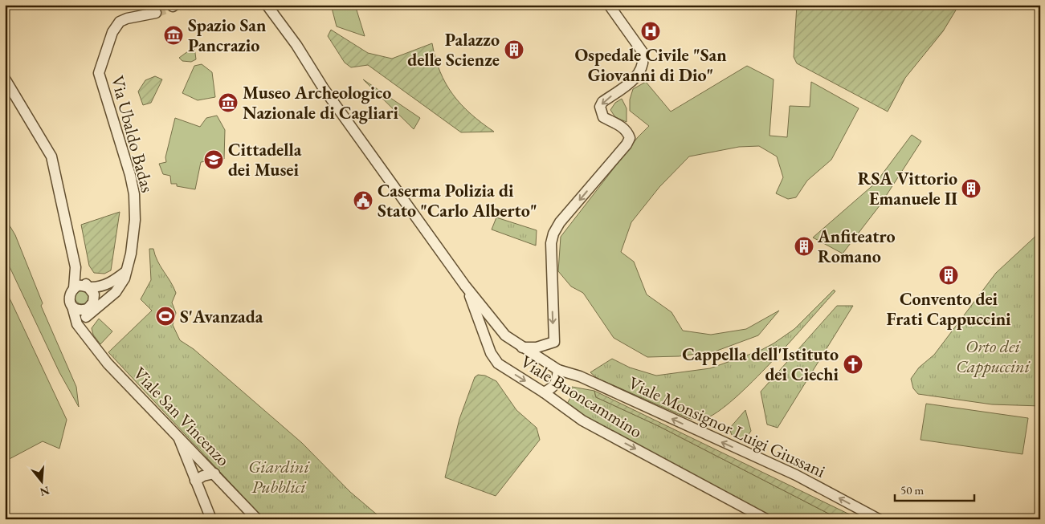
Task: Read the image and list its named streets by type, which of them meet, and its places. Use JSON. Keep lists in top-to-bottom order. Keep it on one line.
{"streets":{"street":["Via Ubaldo Badas","Viale Buoncammino","Viale San Vincenzo","Viale Monsignor Luigi Giussani"]},"crossings":[["Viale Buoncammino","Viale Monsignor Luigi Giussani"]],"one_way":["Viale Buoncammino","Viale Monsignor Luigi Giussani"],"parks":["Orto dei Cappuccini","Giardini Pubblici"],"places":{"hospital":["Ospedale Civile \"San Giovanni di Dio\""],"museum":["Spazio San Pancrazio","Museo Archeologico Nazionale di Cagliari"],"building":["Palazzo delle Scienze","RSA Vittorio Emanuele II","Anfiteatro Romano","Convento dei Frati Cappuccini"],"school or university":["Cittadella dei Musei"],"public building":["Caserma Polizia di Stato \"Carlo Alberto\""],"sports":["S'Avanzada"],"church":["Cappella dell'Istituto dei Ciechi"]},"scale_bar":"50 m","north":"bottom"}
